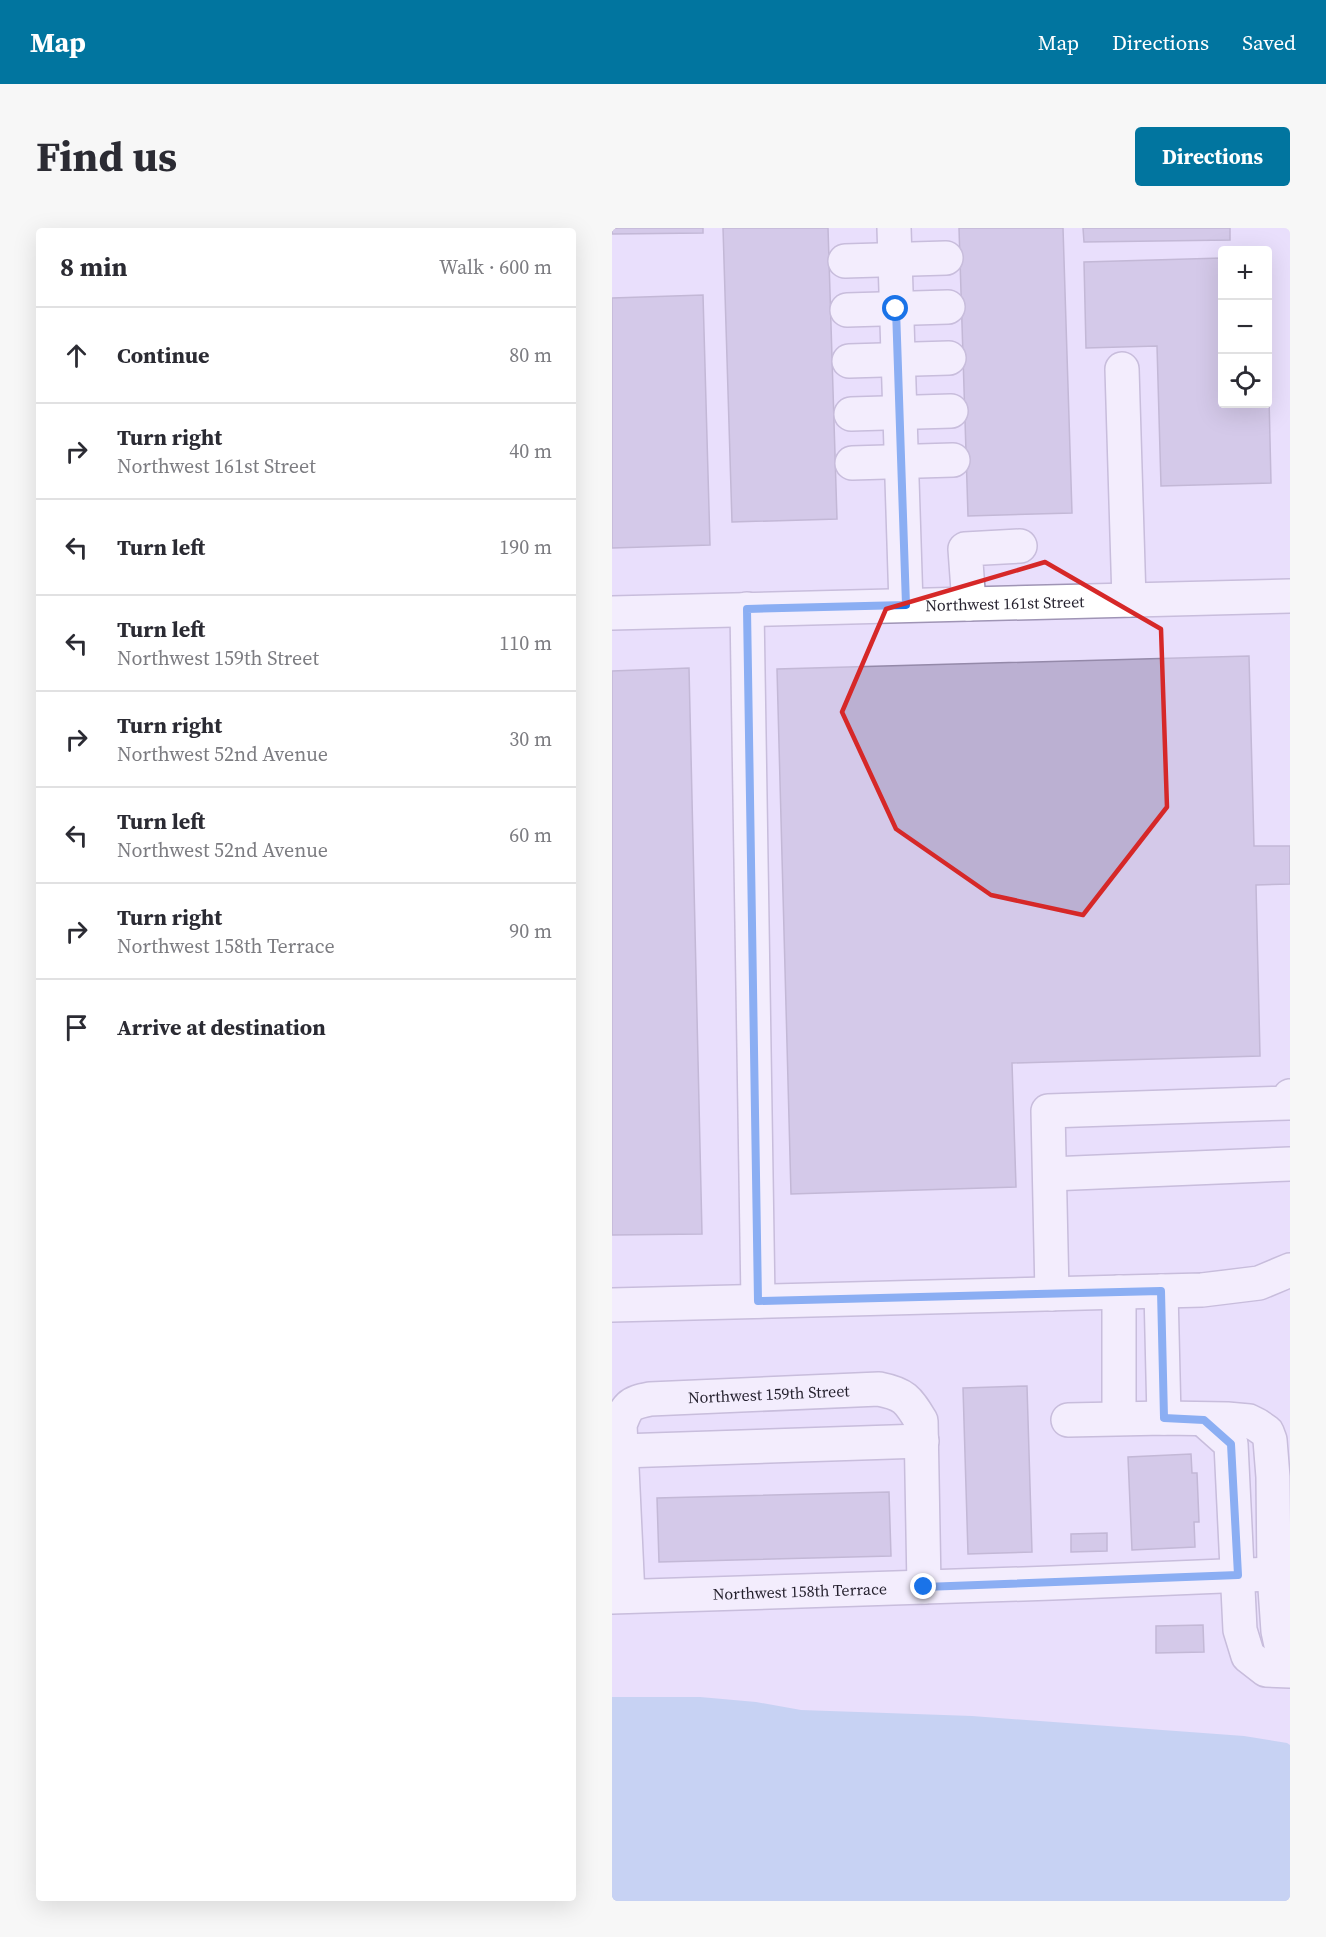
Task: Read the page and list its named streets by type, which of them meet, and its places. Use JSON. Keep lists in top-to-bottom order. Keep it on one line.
{"streets":{"street":["Northwest 161st Street","Northwest 159th Street","Northwest 158th Terrace"]},"crossings":[["Northwest 159th Street","Northwest 158th Terrace"]],"page":{"header":"Map","nav":["Map","Directions","Saved"],"title":"Find us","buttons":"Directions","heading":["8 min","Walk · 600 m"],"map_buttons":["+","−"],"list":[["Continue","80 m"],["Turn right","Northwest 161st Street","40 m"],["Turn left","190 m"],["Turn left","Northwest 159th Street","110 m"],["Turn right","Northwest 52nd Avenue","30 m"],["Turn left","Northwest 52nd Avenue","60 m"],["Turn right","Northwest 158th Terrace","90 m"],"Arrive at destination"]}}
